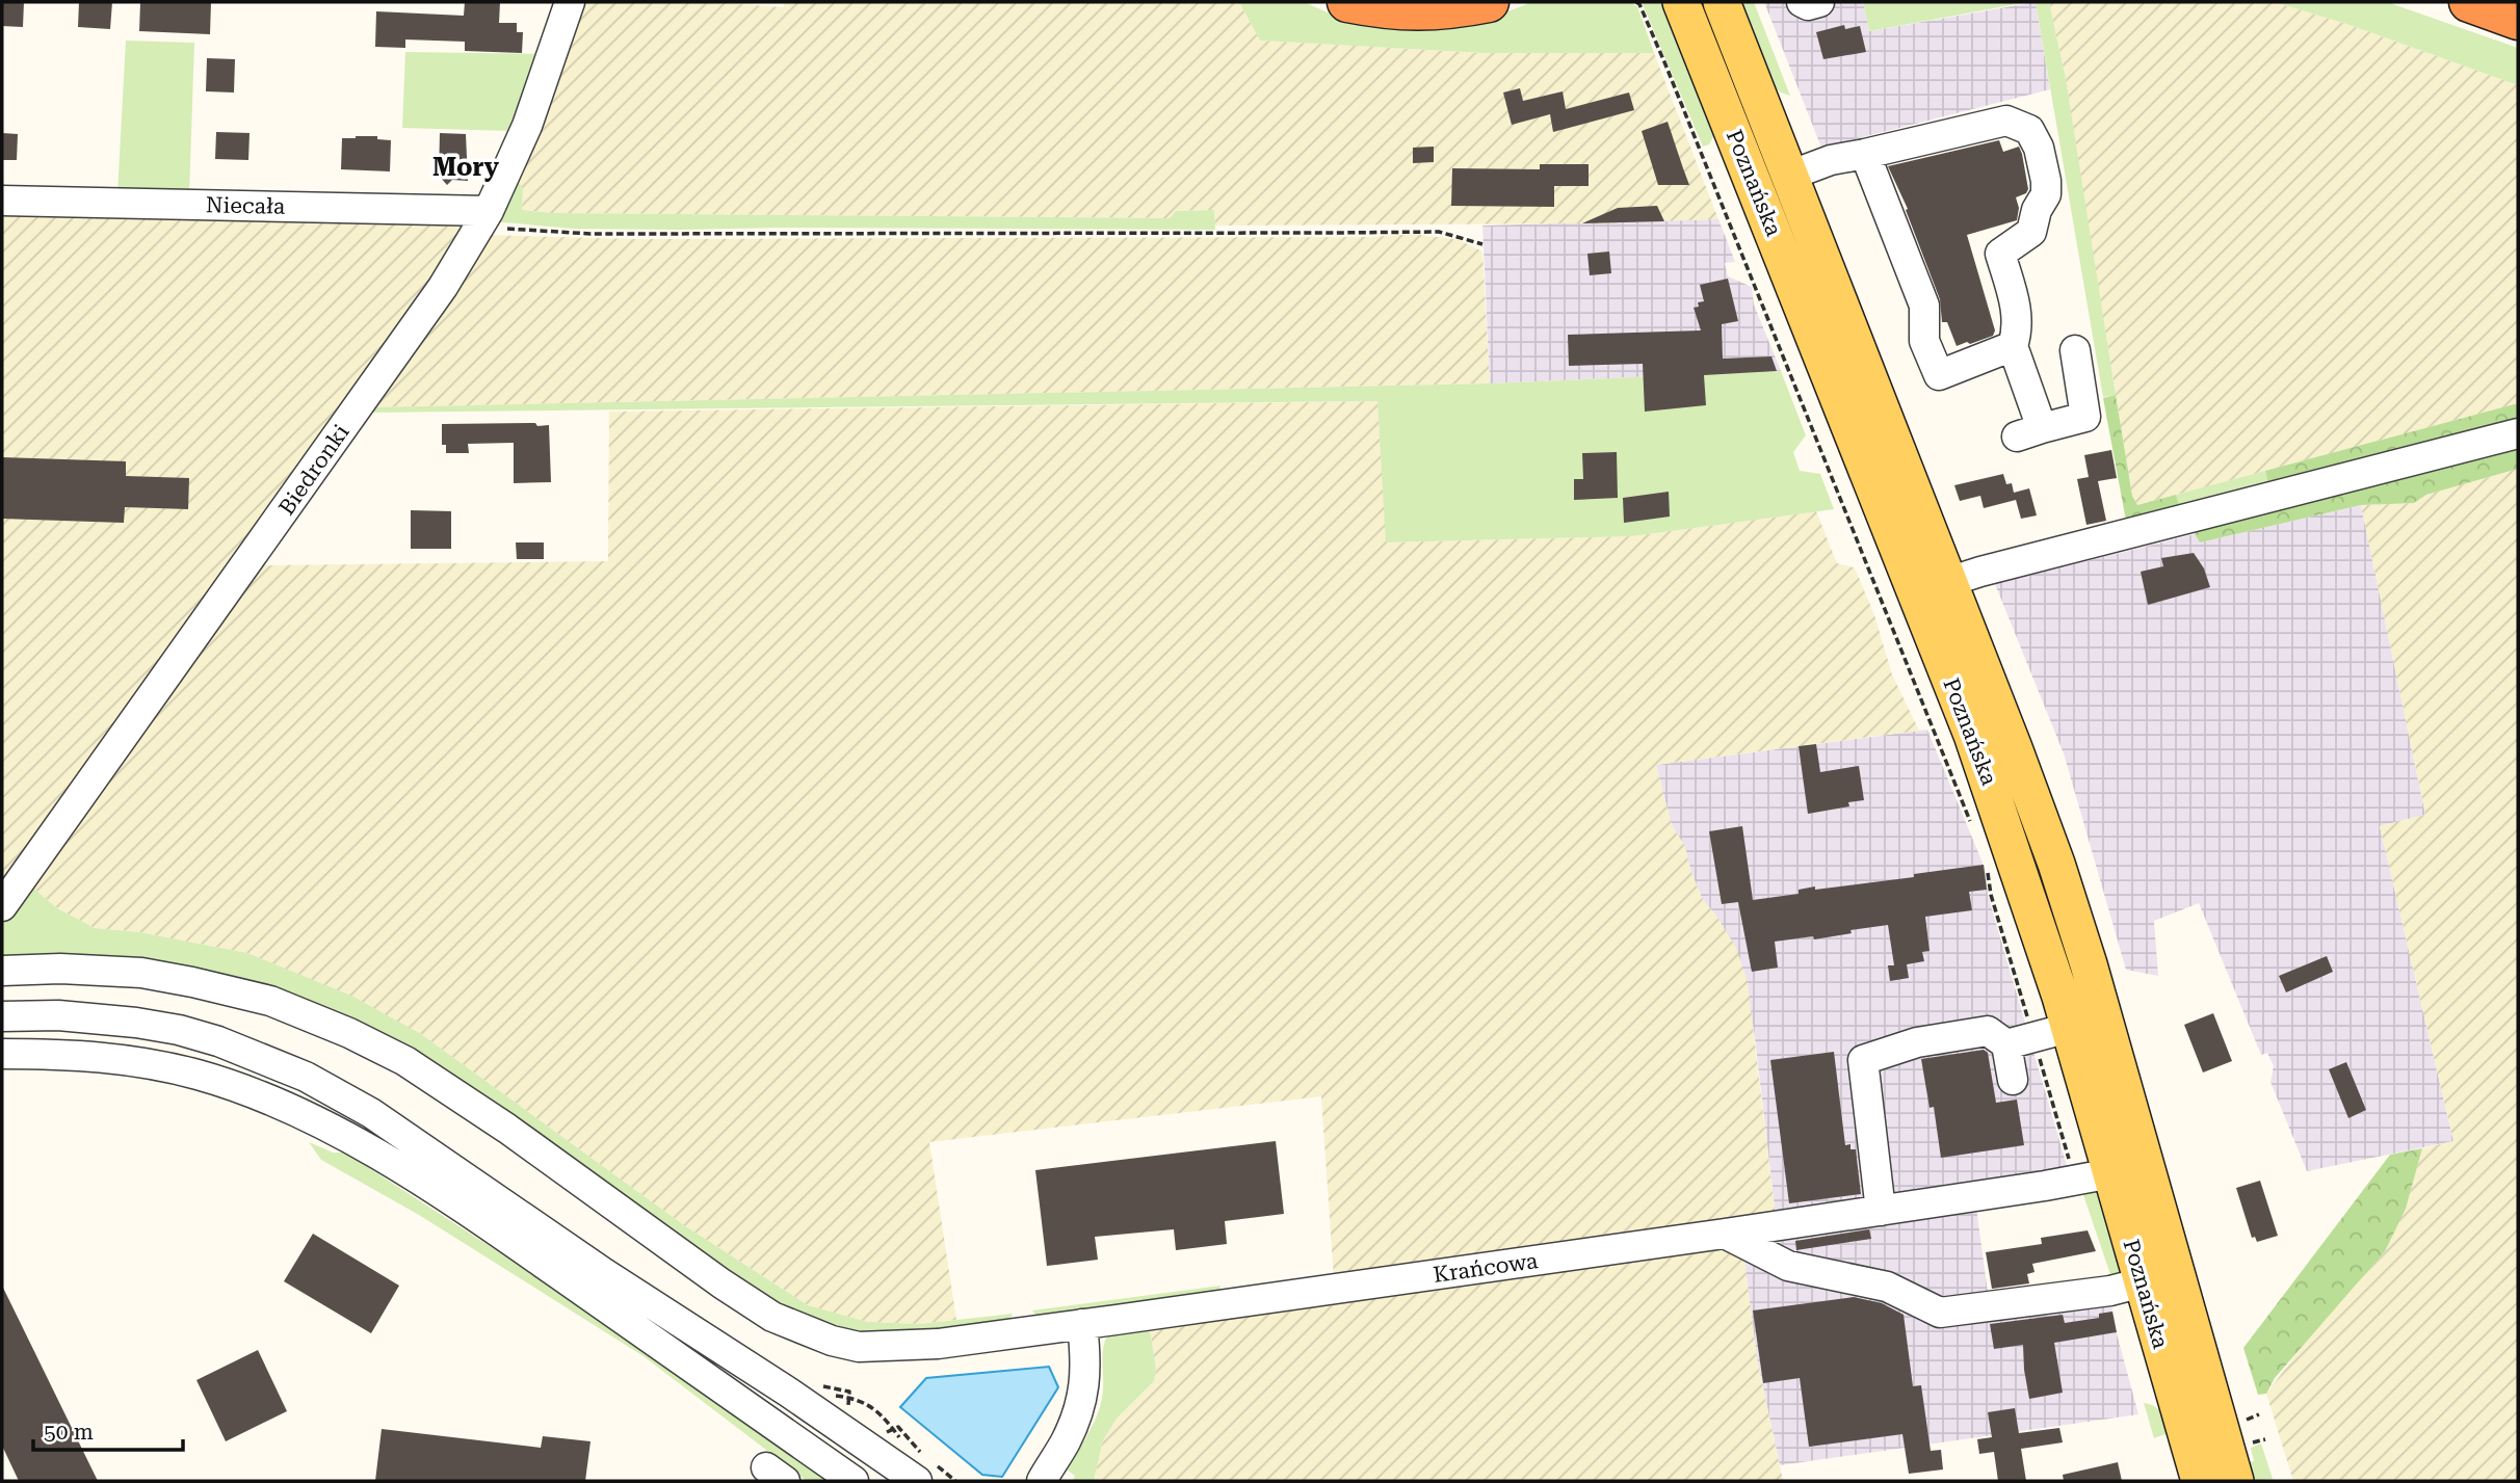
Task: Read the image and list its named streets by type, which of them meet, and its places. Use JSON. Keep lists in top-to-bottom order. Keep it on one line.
{"streets":{"main road":["Poznańska"],"street":["Niecała","Biedronki","Krańcowa"]},"crossings":[["Poznańska","Krańcowa"],["Niecała","Biedronki"]],"districts":["Mory"],"scale_bar":"50 m"}
